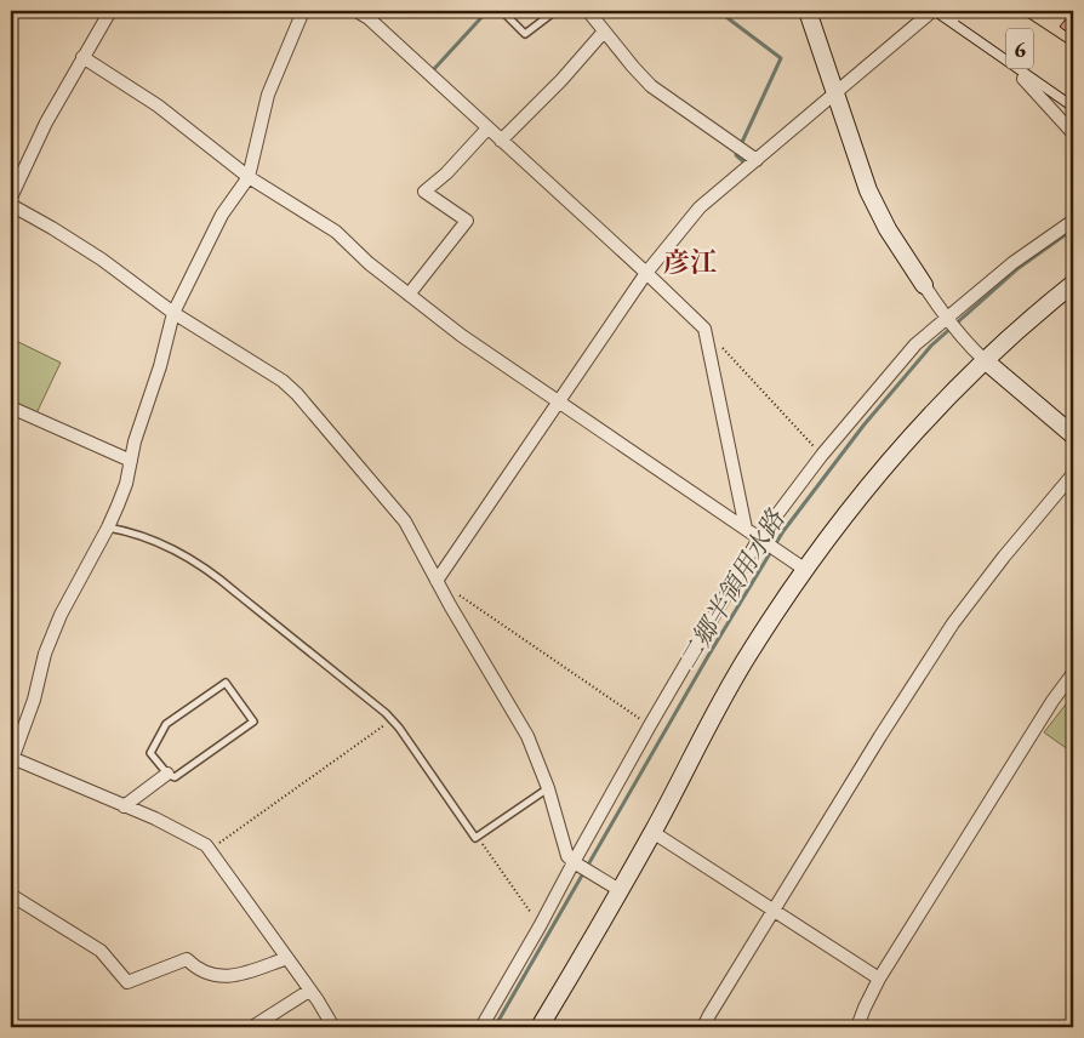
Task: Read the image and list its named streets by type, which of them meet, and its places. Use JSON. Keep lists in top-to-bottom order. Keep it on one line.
{"streets":{"highway":["6"]},"districts":["彦江"],"water":["二郷半領用水路"]}
